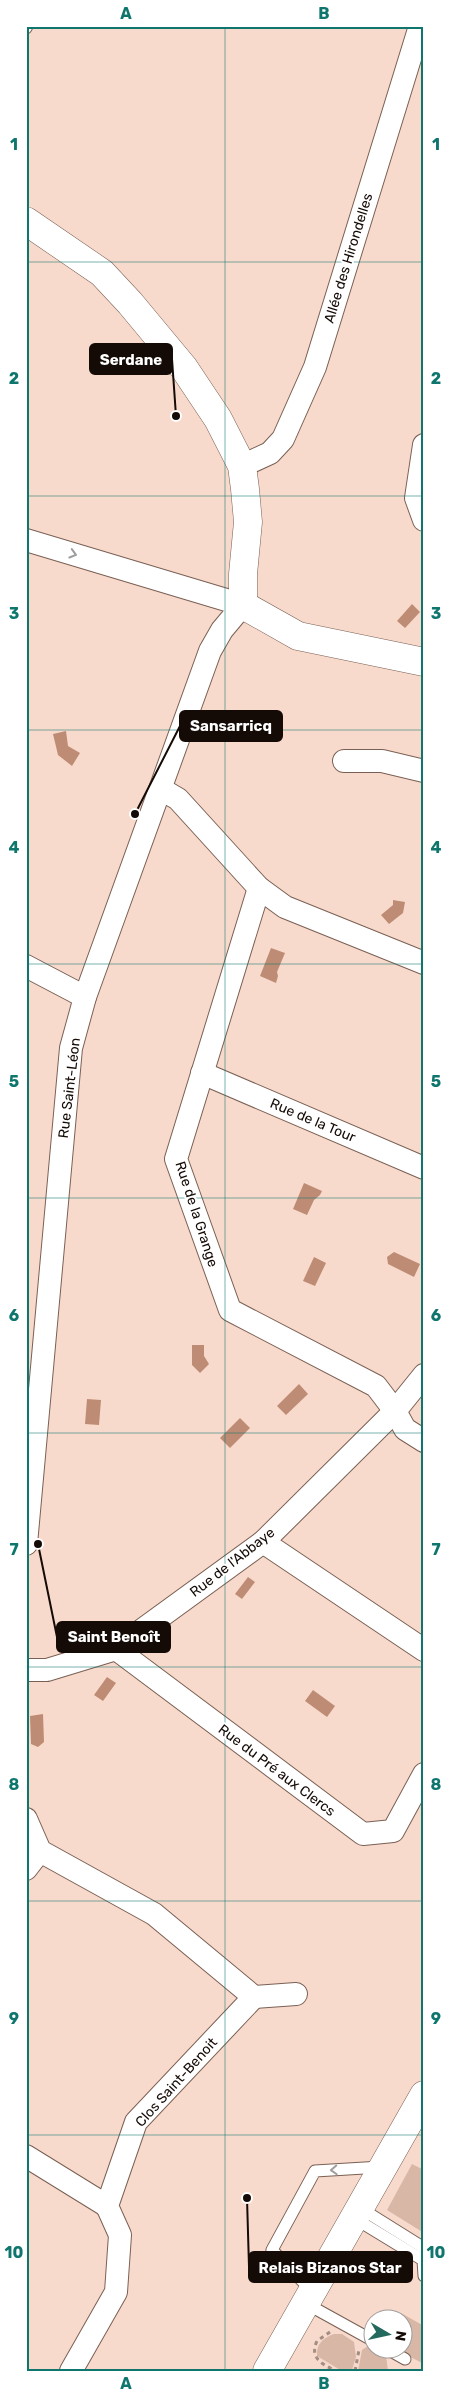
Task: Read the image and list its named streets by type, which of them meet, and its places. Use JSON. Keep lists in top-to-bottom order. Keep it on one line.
{"streets":{"street":["Allée des Hirondelles","Rue Saint-Léon","Rue de la Tour","Rue de la Grange","Rue de l'Abbaye","Rue du Pré aux Clercs","Clos Saint-Benoit"]},"crossings":[["Rue de la Tour","Rue de la Grange"],["Rue de la Grange","Rue de l'Abbaye"],["Rue de l'Abbaye","Rue du Pré aux Clercs"]],"places":["Serdane","Sansarricq","Saint Benoît","Relais Bizanos Star"],"north":"right","grid":{"columns":["A","B"],"rows":["1","2","3","4","5","6","7","8","9","10"]}}
